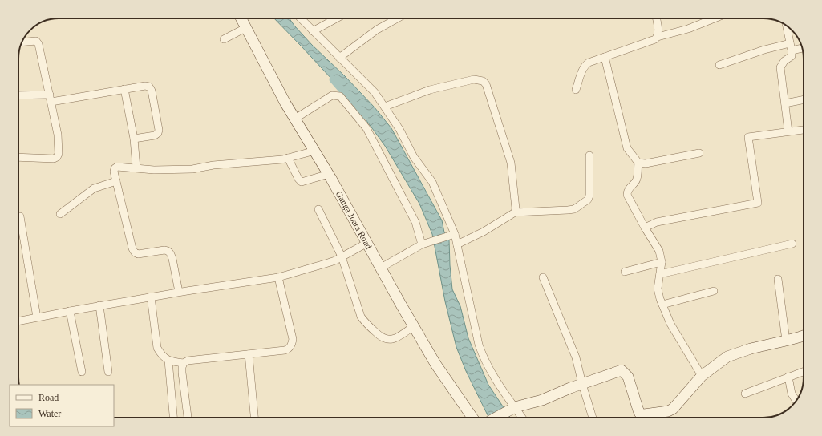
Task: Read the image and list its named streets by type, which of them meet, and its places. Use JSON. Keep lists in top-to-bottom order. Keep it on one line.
{"streets":{"main road":["Ganga Joara Road"]},"legend":["Road","Water"]}
